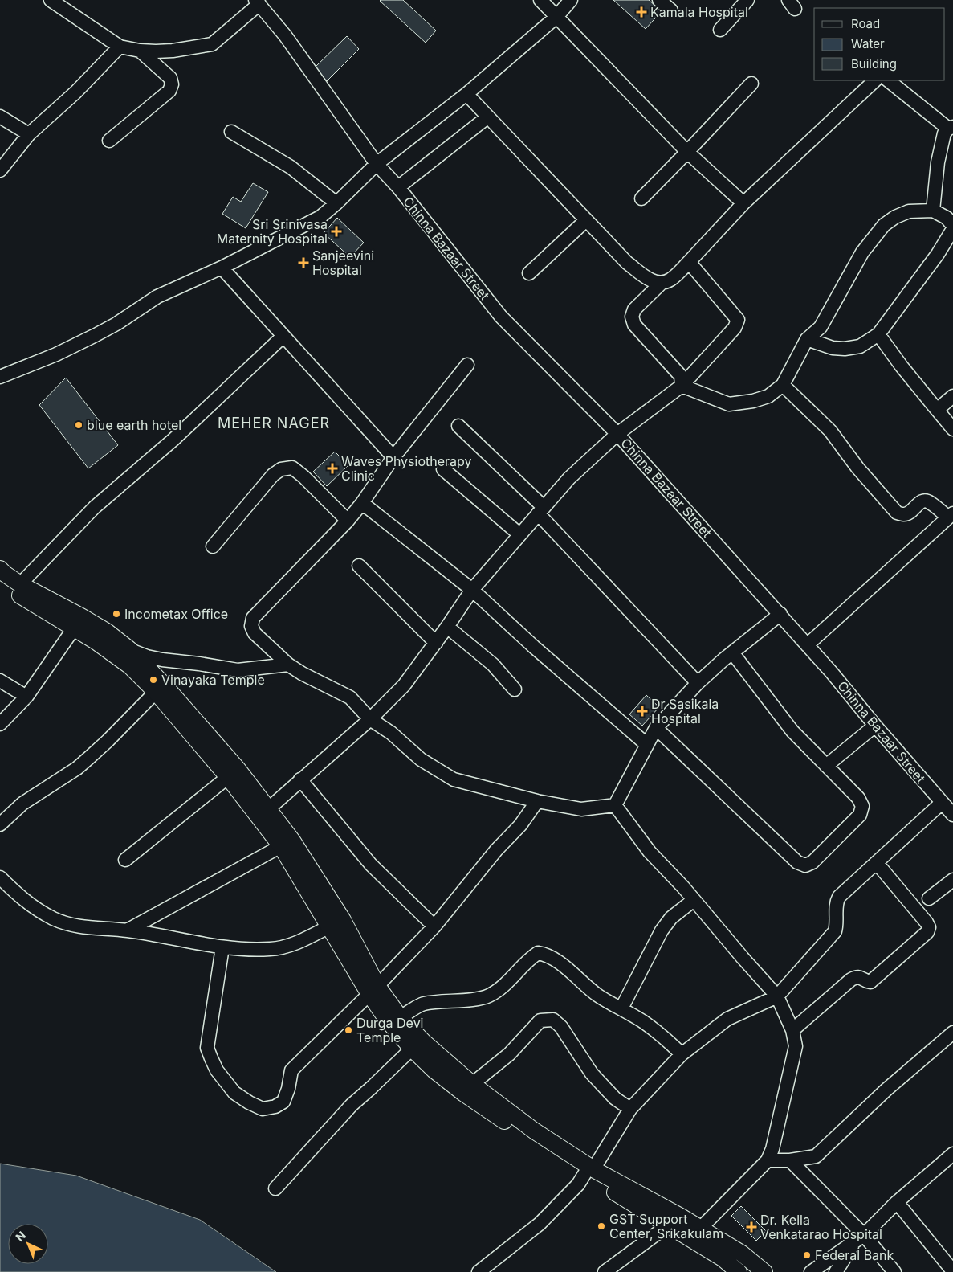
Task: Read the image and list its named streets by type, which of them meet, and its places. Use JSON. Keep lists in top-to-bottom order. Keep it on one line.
{"streets":{"street":["Chinna Bazaar Street"]},"districts":["MEHER NAGER"],"places":{"health":["Kamala Hospital","Sri Srinivasa Maternity Hospital","Sanjeevini Hospital","Waves Physiotherapy Clinic","Dr Sasikala Hospital","Dr. Kella Venkatarao Hospital"],"other":["blue earth hotel","Incometax Office","Vinayaka Temple","Durga Devi Temple","GST Support Center, Srikakulam","Federal Bank"]},"legend":["Road","Water","Building"],"north":"top left"}
